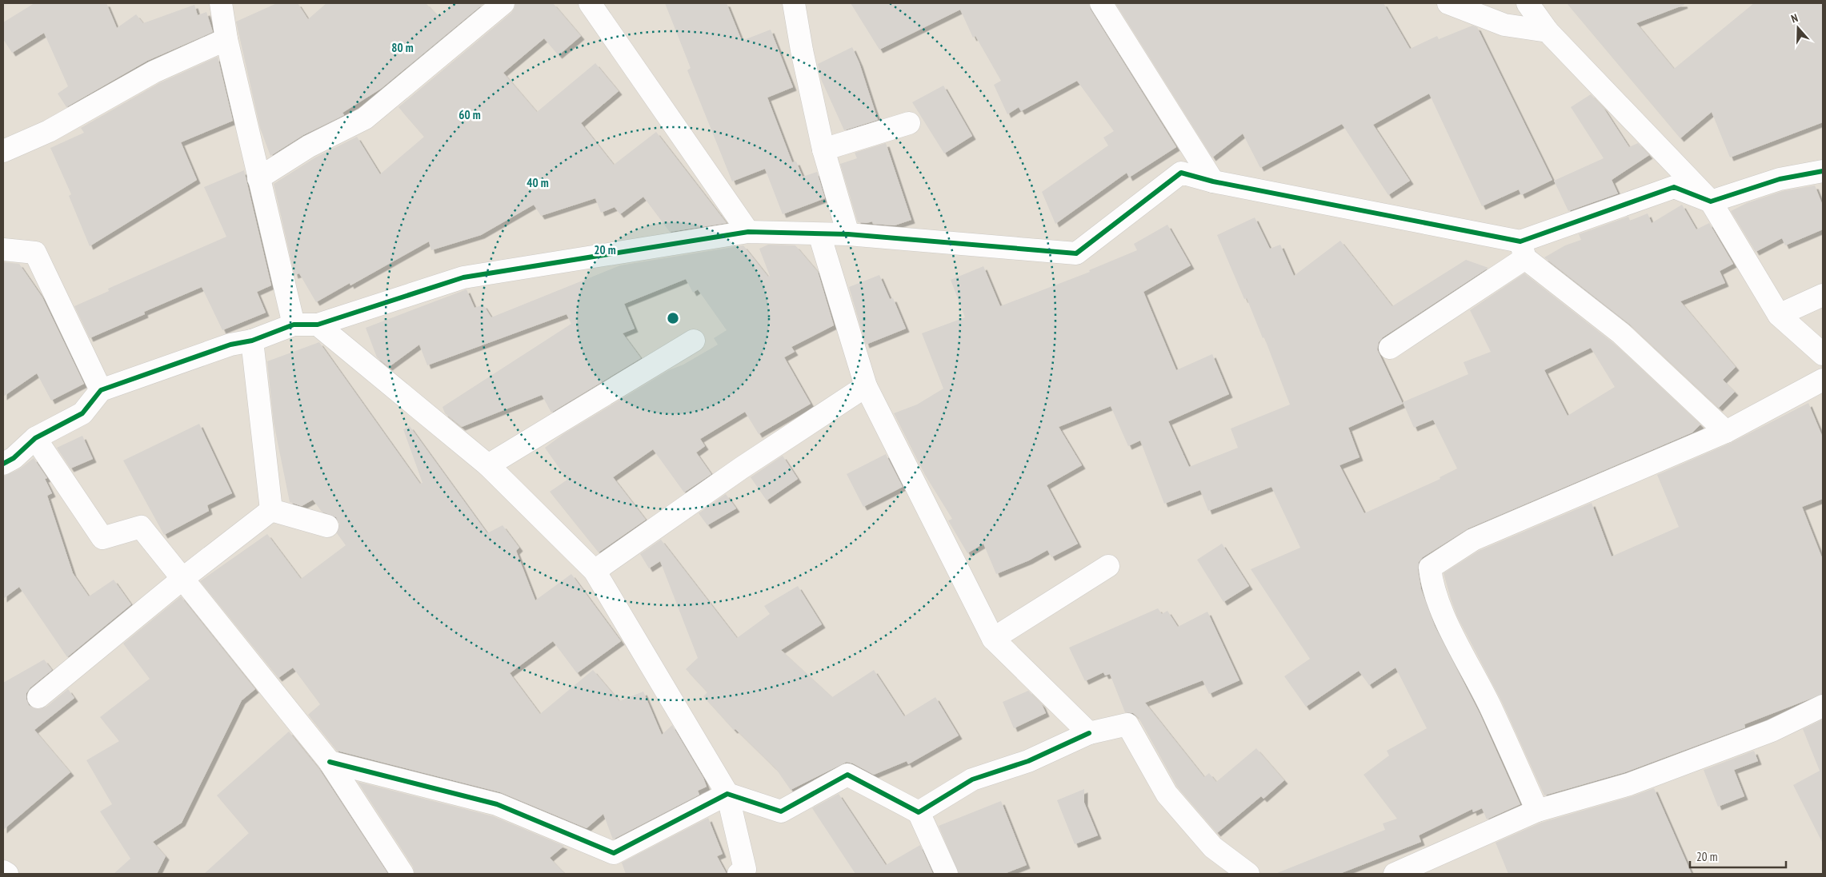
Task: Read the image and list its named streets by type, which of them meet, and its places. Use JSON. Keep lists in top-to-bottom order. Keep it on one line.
{"scale_bar":"20 m","north":"top","rings":["80 m","60 m","40 m","20 m"]}
